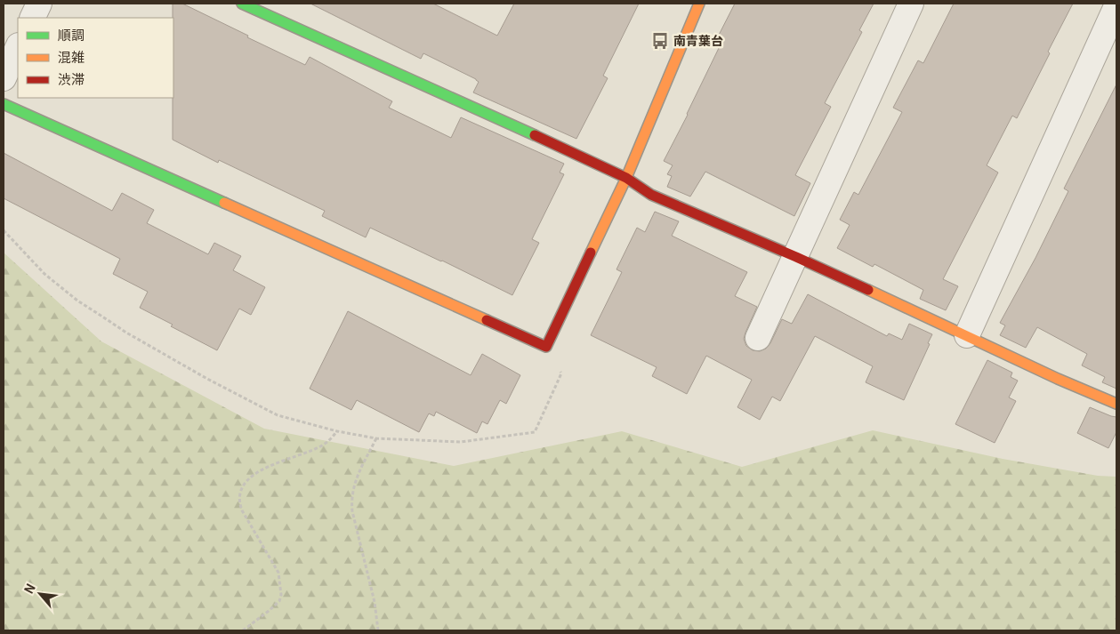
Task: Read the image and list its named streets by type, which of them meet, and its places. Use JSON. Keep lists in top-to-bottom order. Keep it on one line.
{"places":{"bus stop":["南青葉台"]},"legend":["順調","混雑","渋滞"],"north":"top left"}
